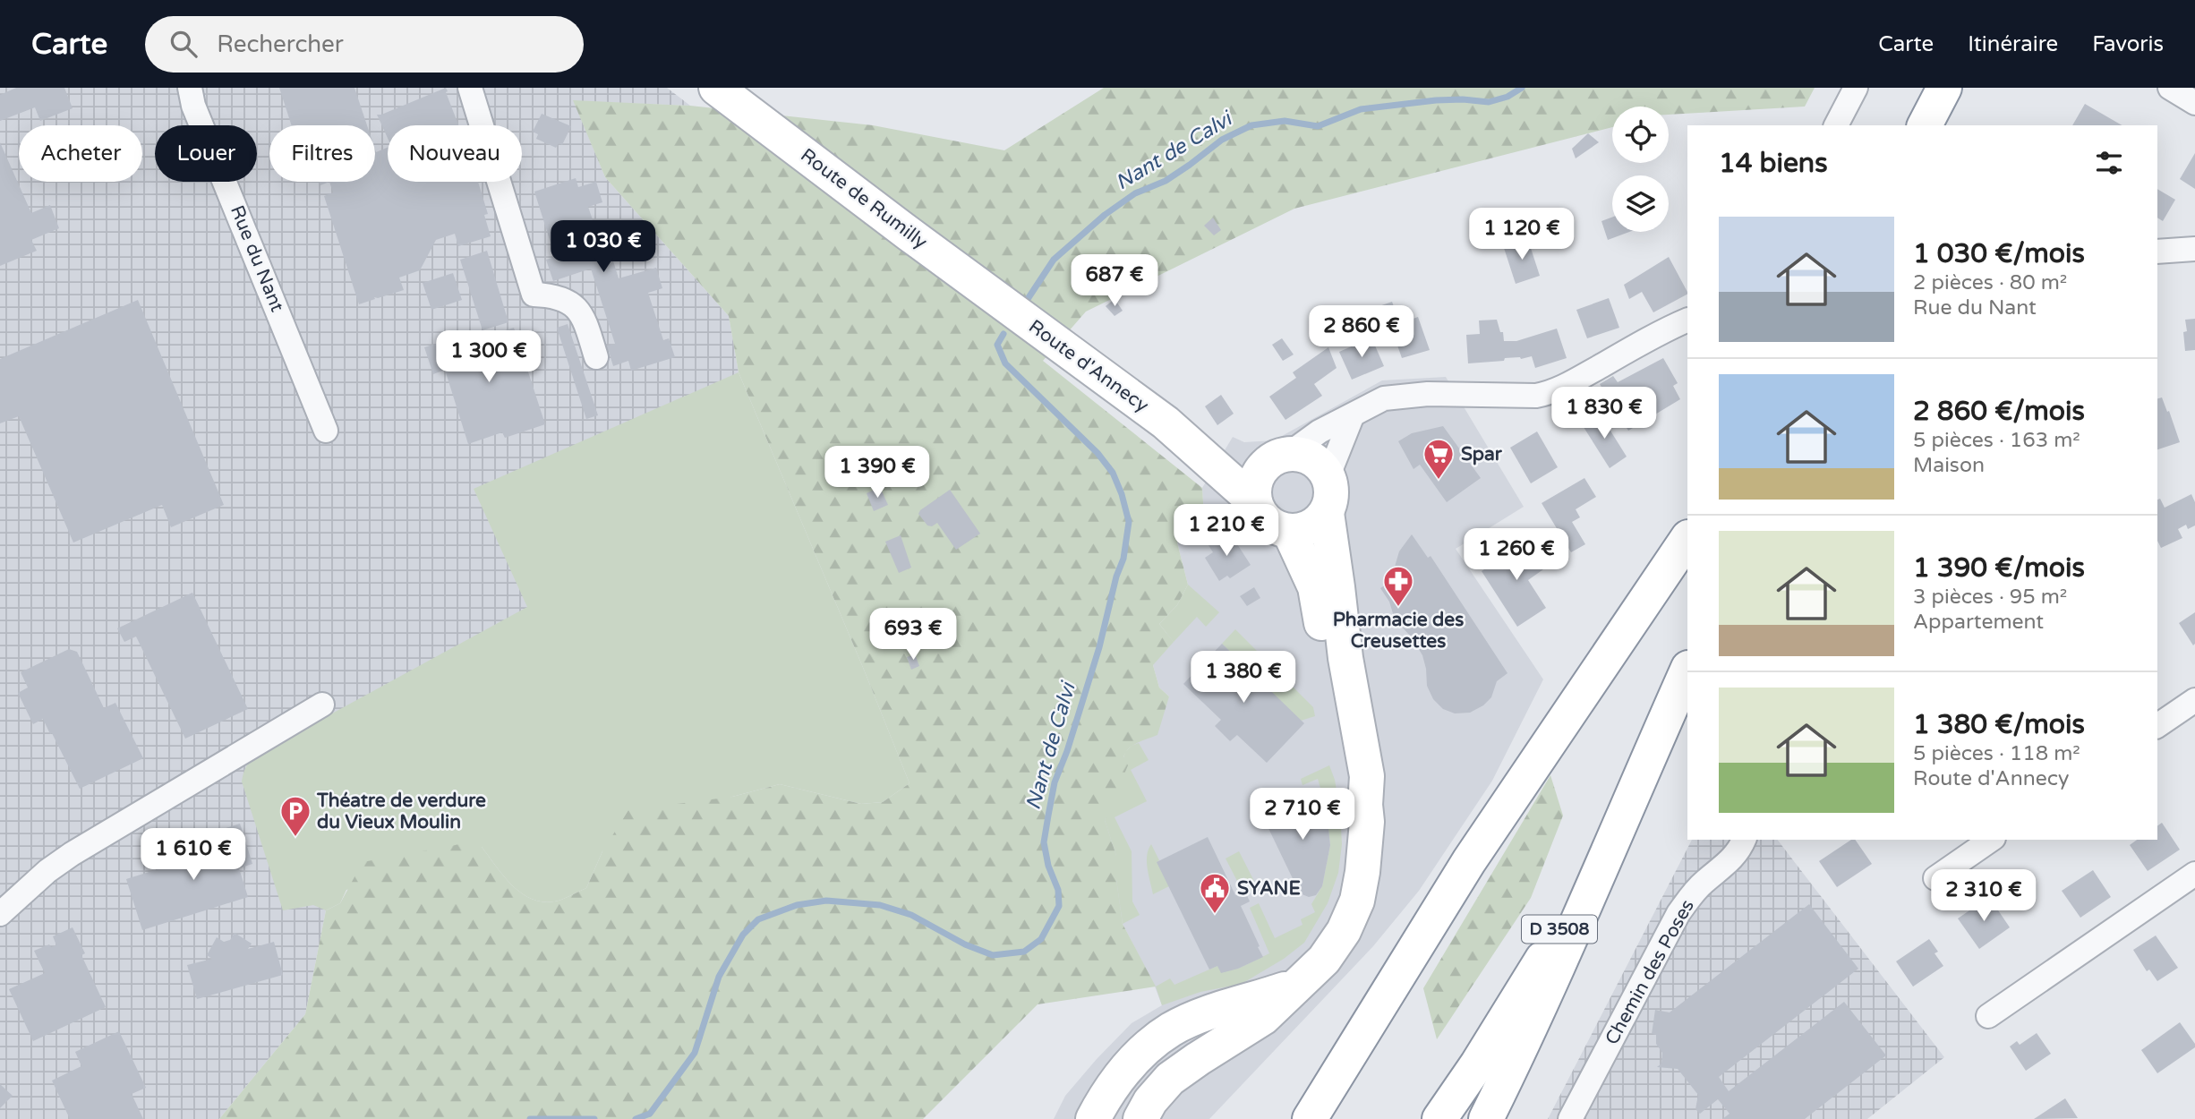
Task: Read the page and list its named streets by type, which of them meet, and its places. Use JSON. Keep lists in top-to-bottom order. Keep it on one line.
{"streets":{"main road":["Route de Rumilly","Route d'Annecy","D 3508"],"street":["Rue du Nant","Chemin des Poses"]},"crossings":[["Route de Rumilly","Route d'Annecy"]],"water":["Nant de Calvi"],"places":{"supermarket":["Spar"],"pharmacy":["Pharmacie des Creusettes"],"parking":["Théatre de verdure du Vieux Moulin"],"public building":["SYANE"]},"page":{"header":"Carte","search":"Rechercher","nav":["Carte","Itinéraire","Favoris"],"chip":["Acheter","Louer","Filtres","Nouveau"],"heading":"14 biens","list":[{"name":"1 030 €/mois","note":"2 pièces · 80 m² · Rue du Nant"},{"name":"2 860 €/mois","note":"5 pièces · 163 m² · Maison"},{"name":"1 390 €/mois","note":"3 pièces · 95 m² · Appartement"},{"name":"1 380 €/mois","note":"5 pièces · 118 m² · Route d'Annecy"}],"price":["1 120 €","1 030 €","687 €","2 860 €","1 300 €","1 830 €","1 390 €","1 210 €","1 260 €","693 €","1 380 €","2 710 €","1 610 €","2 310 €"]}}
